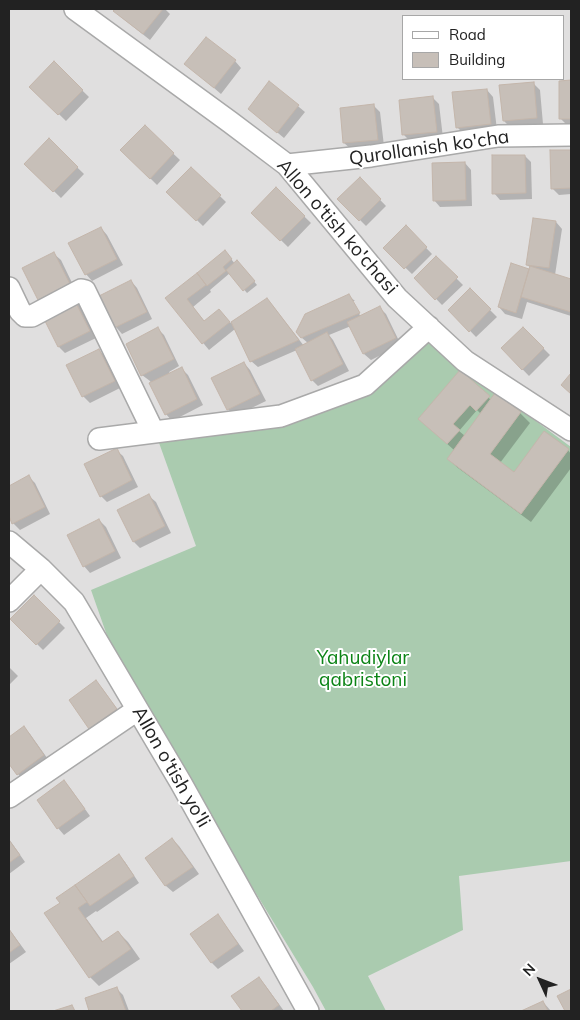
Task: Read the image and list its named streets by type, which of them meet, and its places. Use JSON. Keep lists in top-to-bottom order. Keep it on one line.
{"streets":{"street":["Qurollanish ko'cha","Allon o'tish ko'chasi","Allon o'tish yo'li"]},"crossings":[["Qurollanish ko'cha","Allon o'tish ko'chasi"]],"parks":["Yahudiylar qabristoni"],"legend":["Road","Building"],"north":"top left"}
